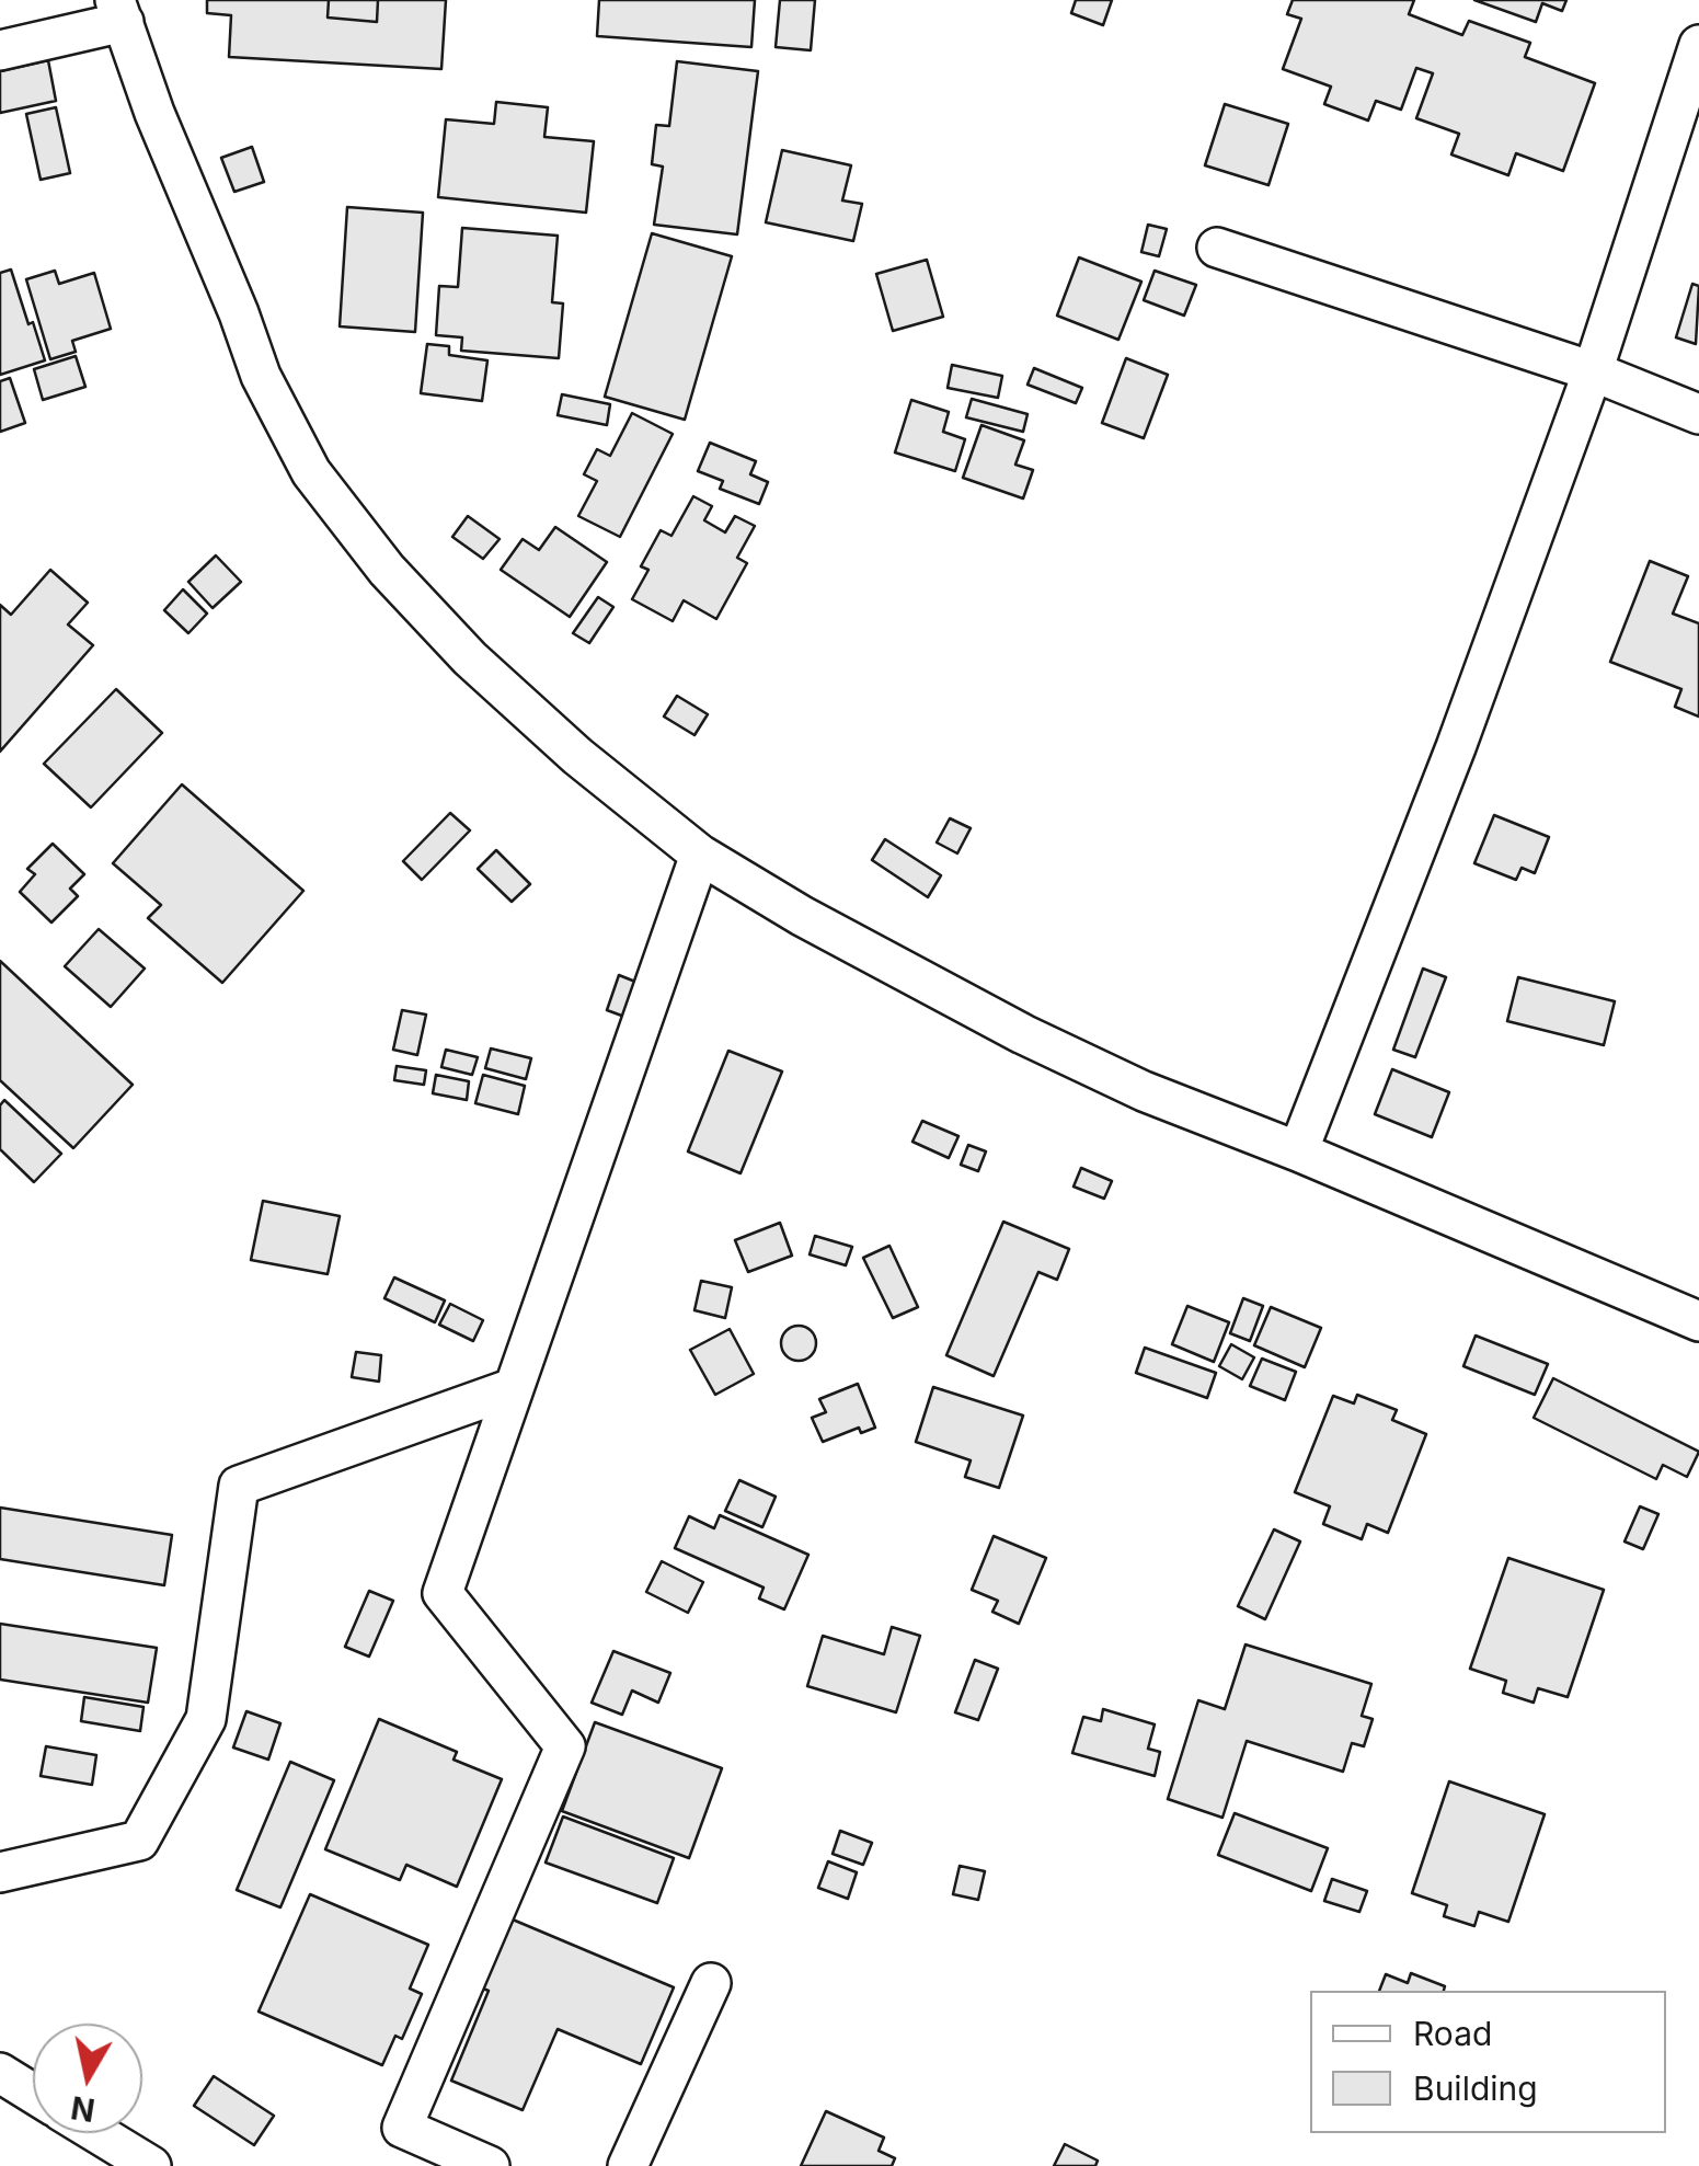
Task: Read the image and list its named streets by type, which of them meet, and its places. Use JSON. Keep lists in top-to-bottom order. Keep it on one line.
{"legend":["Road","Building"],"north":"bottom"}
